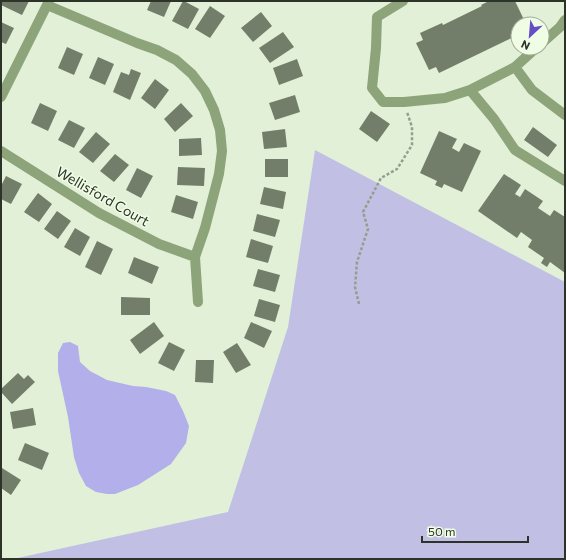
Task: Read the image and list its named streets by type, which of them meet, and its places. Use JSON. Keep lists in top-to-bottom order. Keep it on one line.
{"streets":{"street":["Wellisford Court"]},"scale_bar":"50 m","north":"bottom left"}
